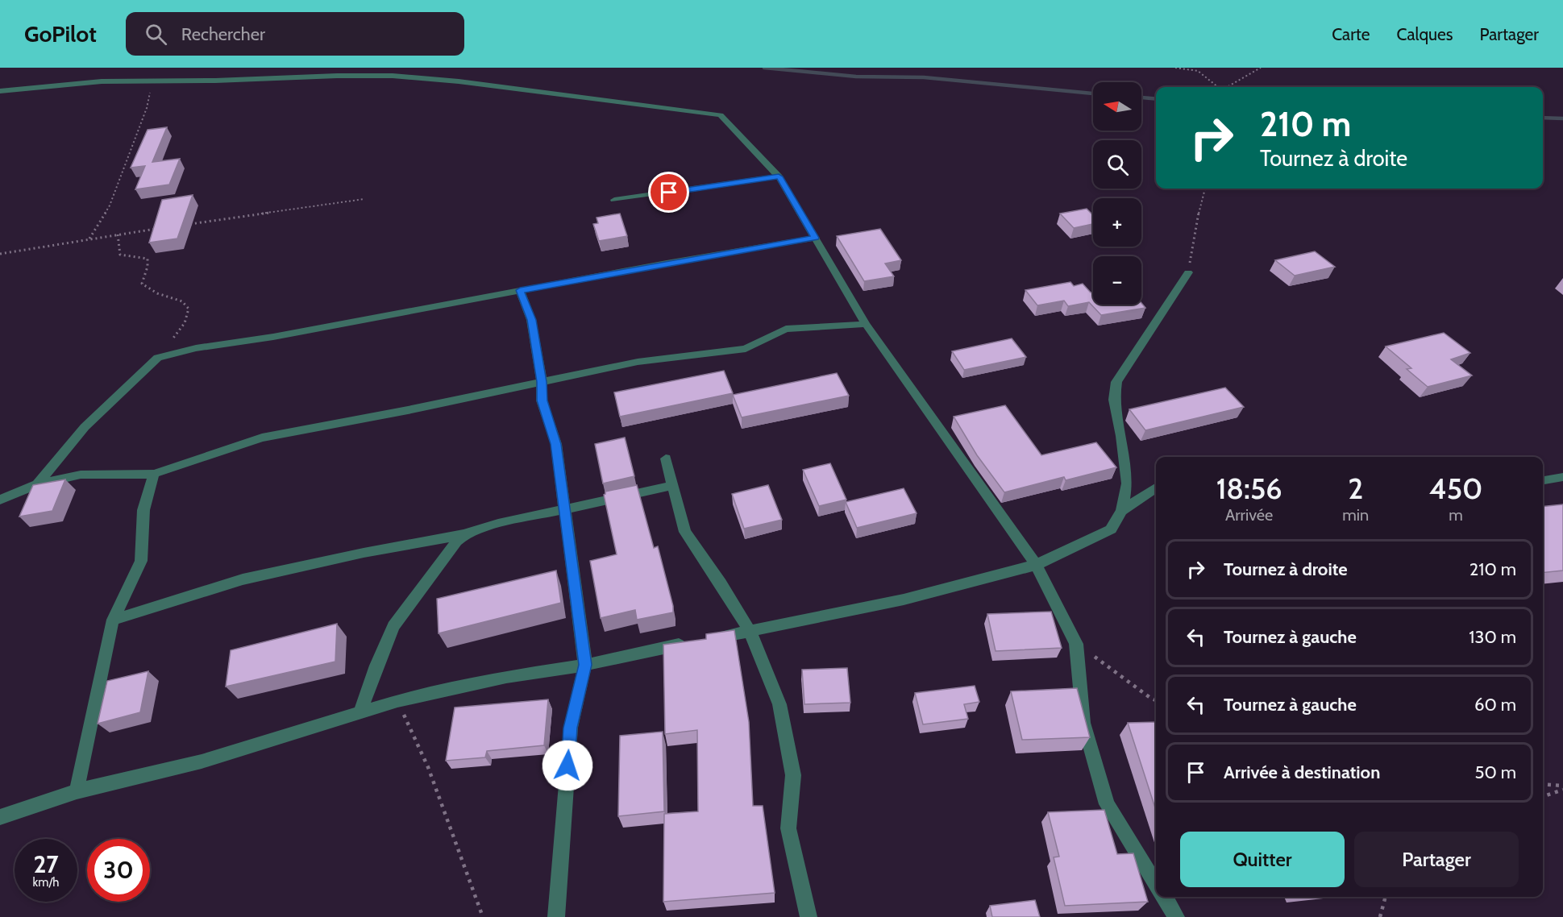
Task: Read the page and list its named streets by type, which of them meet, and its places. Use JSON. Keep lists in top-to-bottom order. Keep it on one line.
{"north":"left","page":{"header":"GoPilot","search":"Rechercher","nav":["Carte","Calques","Partager"],"map_buttons":["+","−"],"turn":["210 m","Tournez à droite"],"eta":["18:56","Arrivée","2","min","450","m"],"list":[{"name":"Tournez à droite","value":"210 m"},{"name":"Tournez à gauche","value":"130 m"},{"name":"Tournez à gauche","value":"60 m"},{"name":"Arrivée à destination","value":"50 m"}],"buttons":["Quitter","Partager"],"speed":"27 km/h","limit":"30"}}
